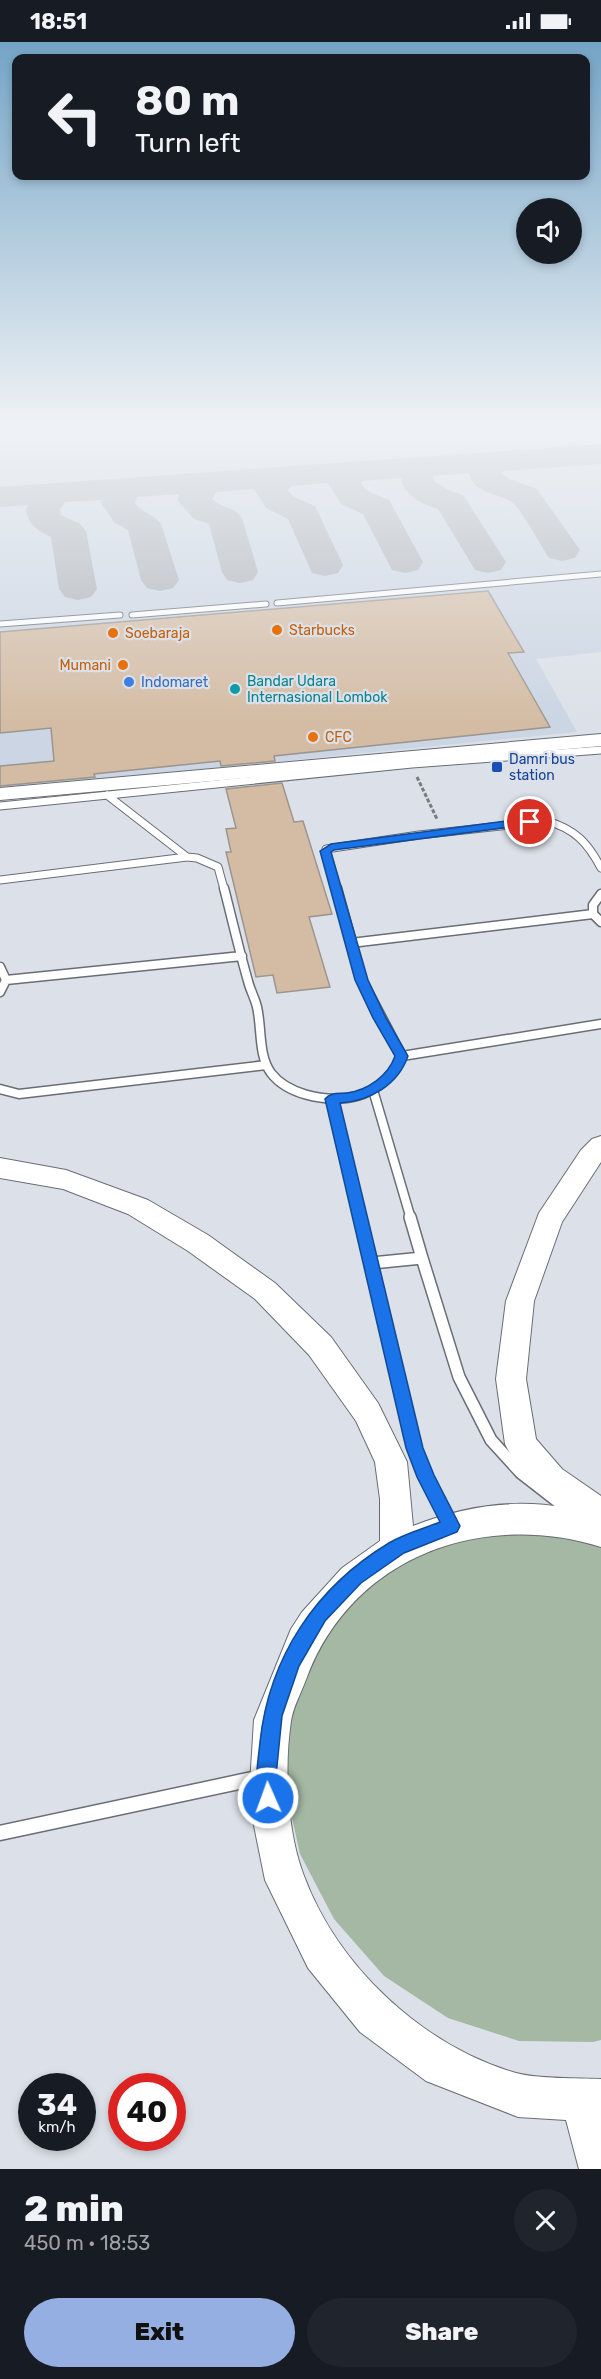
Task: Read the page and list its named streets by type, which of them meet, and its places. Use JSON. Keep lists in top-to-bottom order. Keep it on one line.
{"places":{"other":["Starbucks","Soebaraja","Mumani","Indomaret","Bandar Udara Internasional Lombok","CFC"],"transit":["Damri bus station"]},"page":{"status":"18:51","turn":["80 m","Turn left"],"speed":"34 km/h","limit":"40","heading":["2 min","450 m · 18:53"],"buttons":["Exit","Share"]}}
